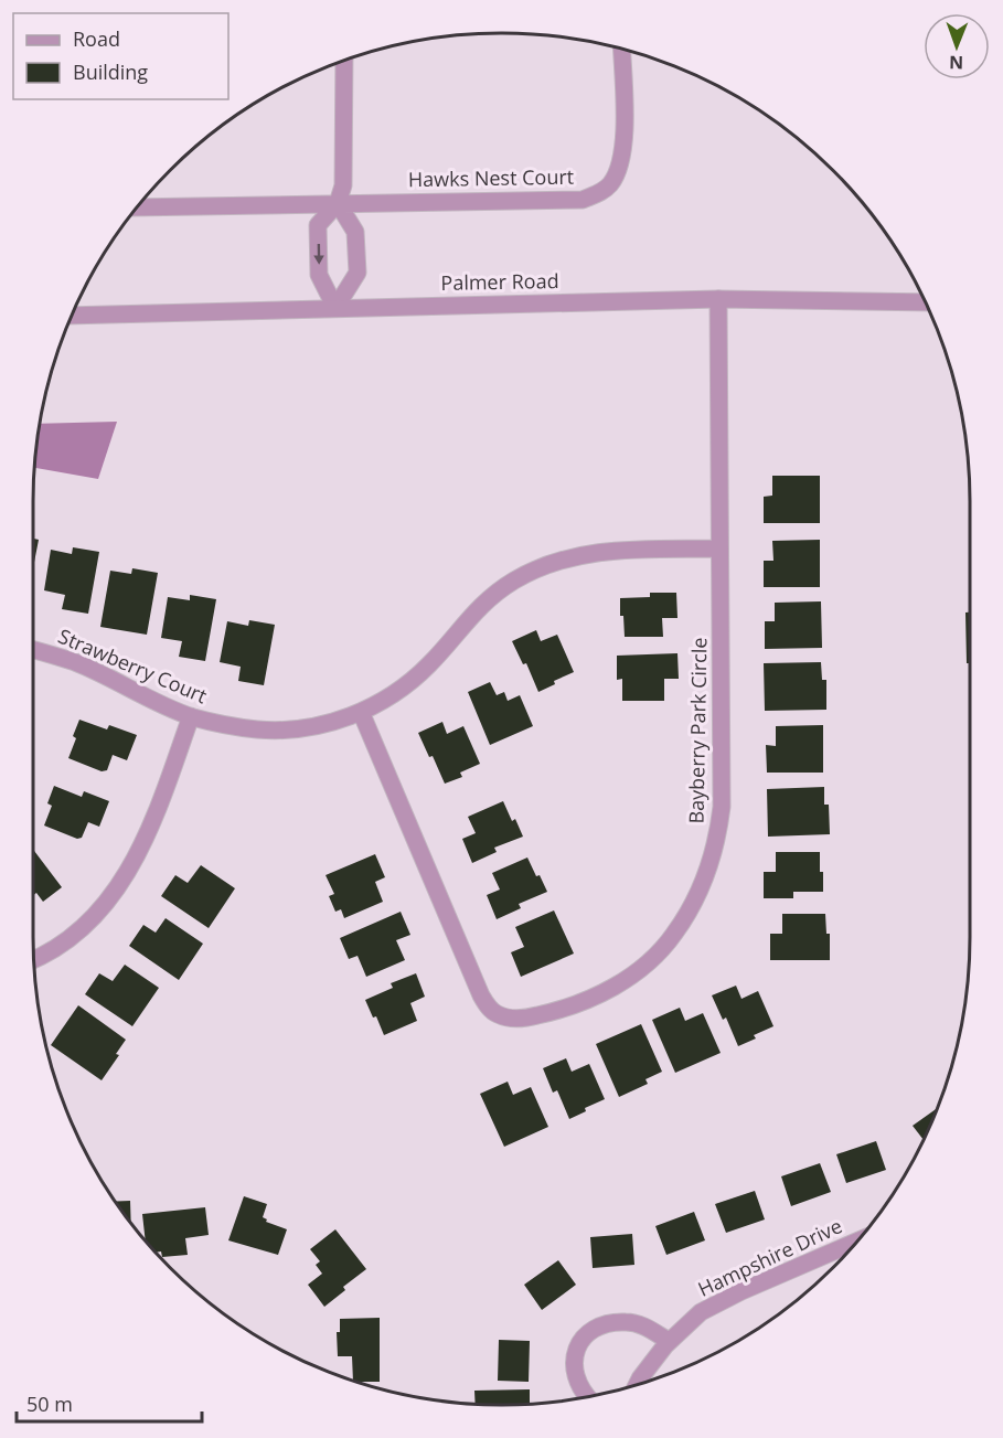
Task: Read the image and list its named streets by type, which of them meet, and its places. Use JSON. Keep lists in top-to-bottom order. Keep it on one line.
{"streets":{"street":["Hawks Nest Court","Palmer Road","Strawberry Court","Bayberry Park Circle","Hampshire Drive"]},"crossings":[["Palmer Road","Bayberry Park Circle"],["Strawberry Court","Bayberry Park Circle"]],"legend":["Road","Building"],"scale_bar":"50 m","north":"bottom"}
